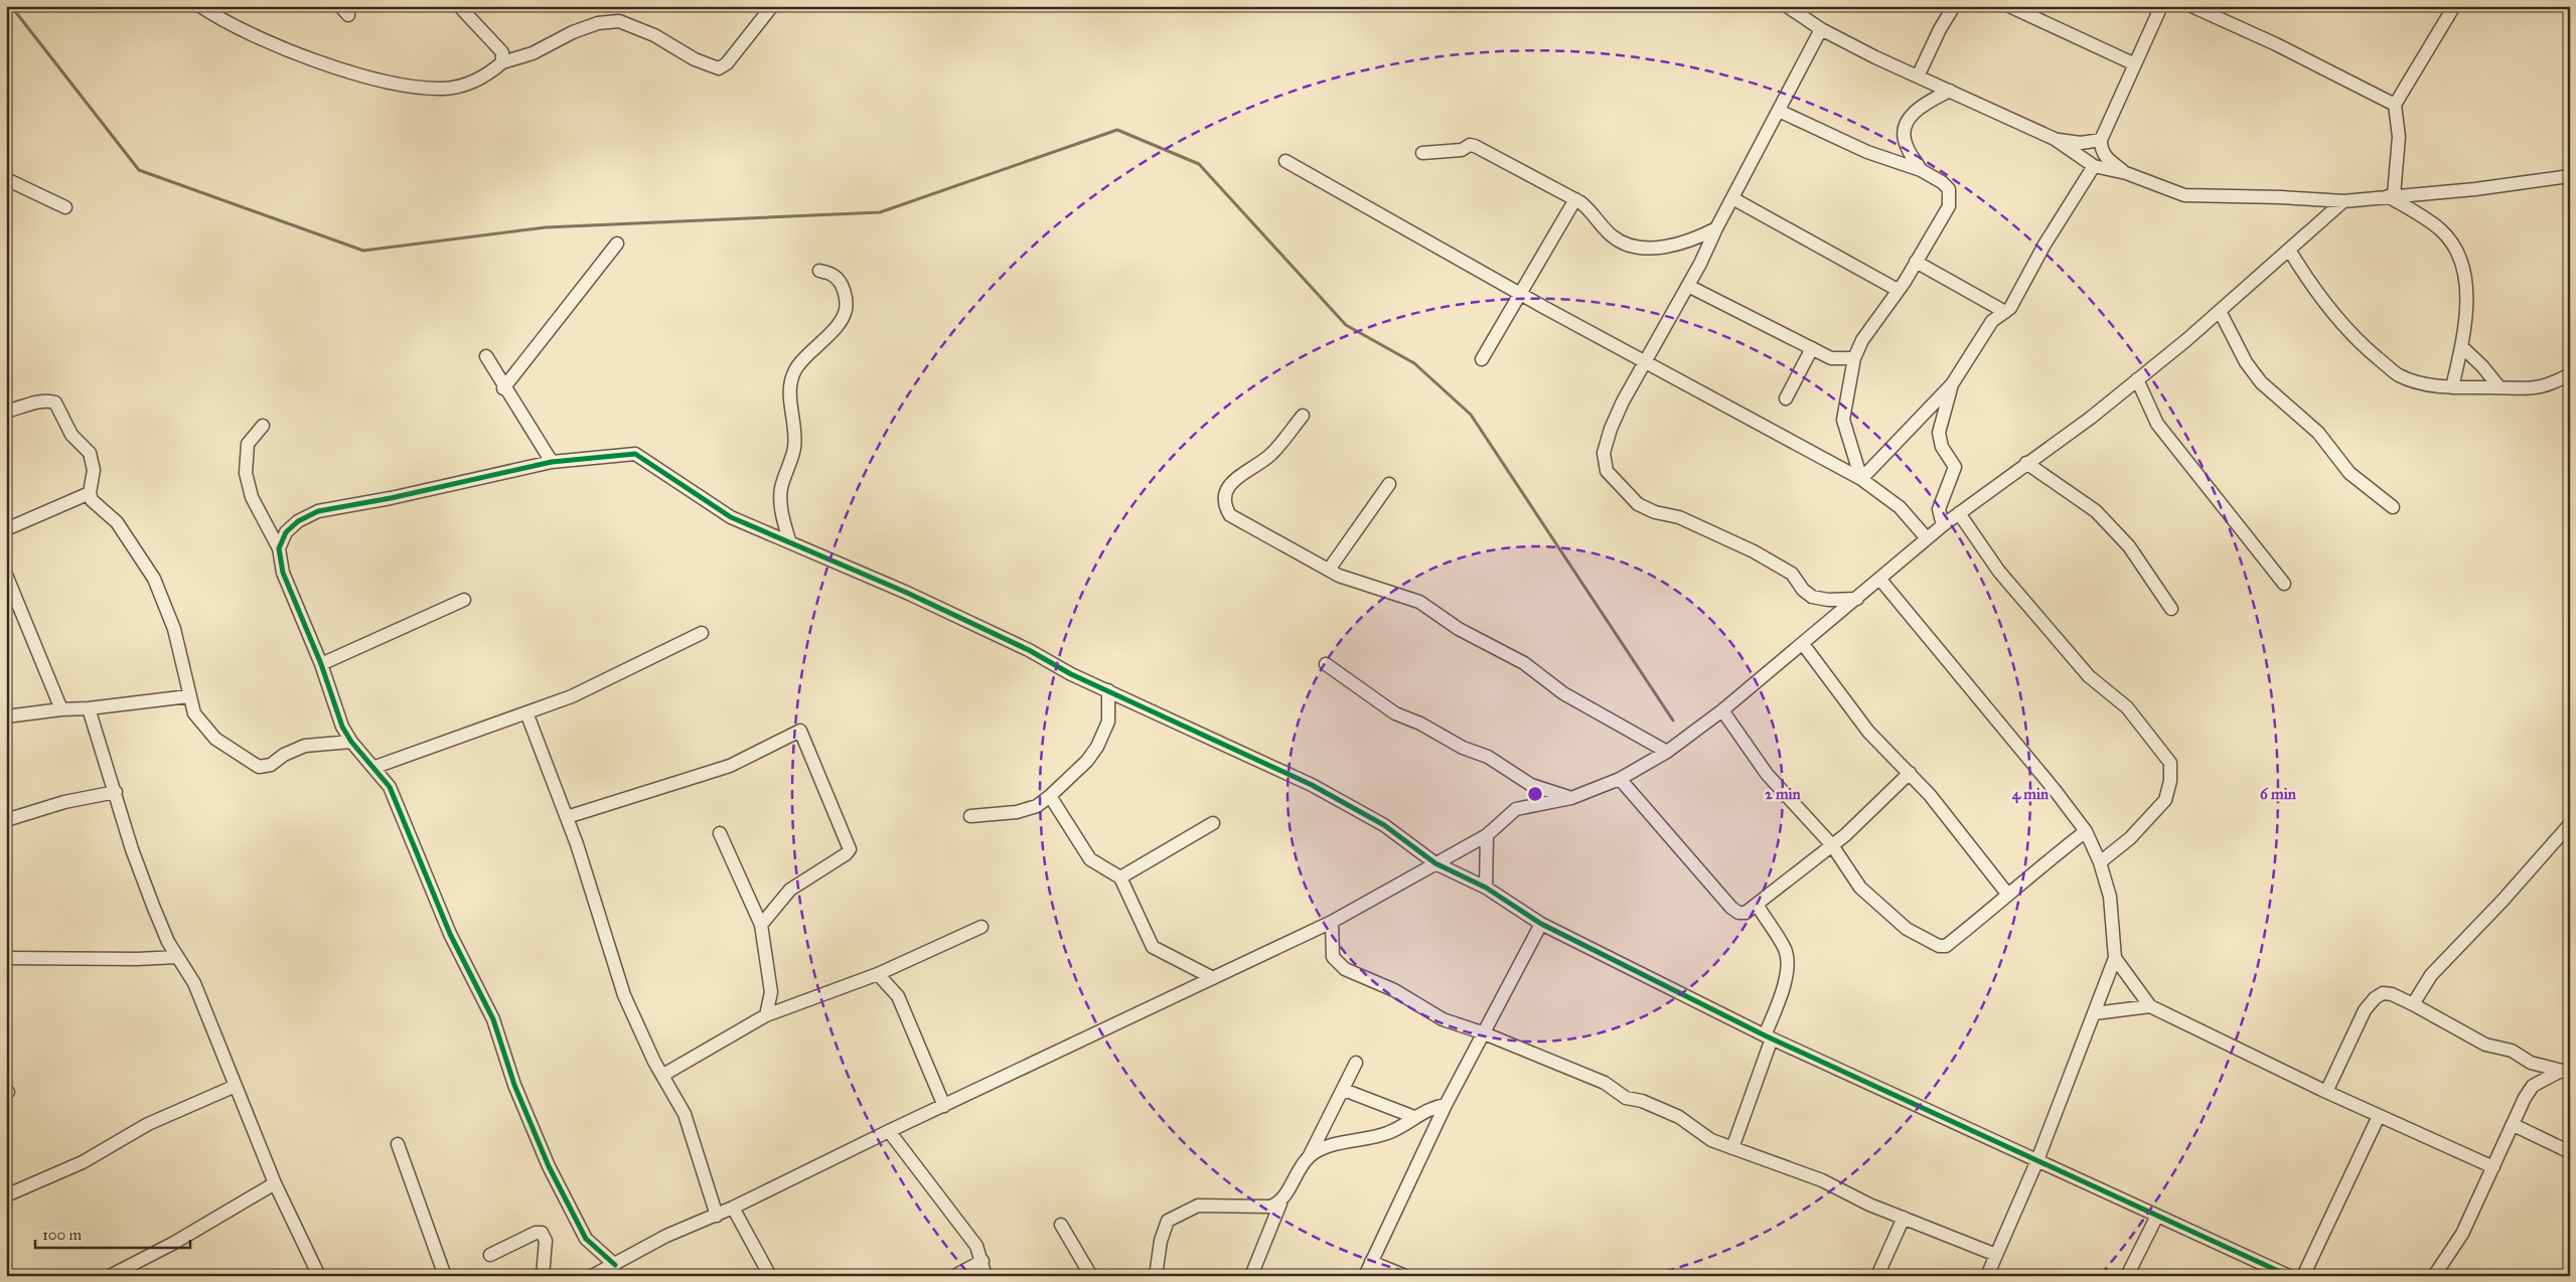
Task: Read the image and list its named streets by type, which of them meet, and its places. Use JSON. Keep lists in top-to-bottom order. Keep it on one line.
{"scale_bar":"100 m","rings":["2 min","4 min","6 min"]}
